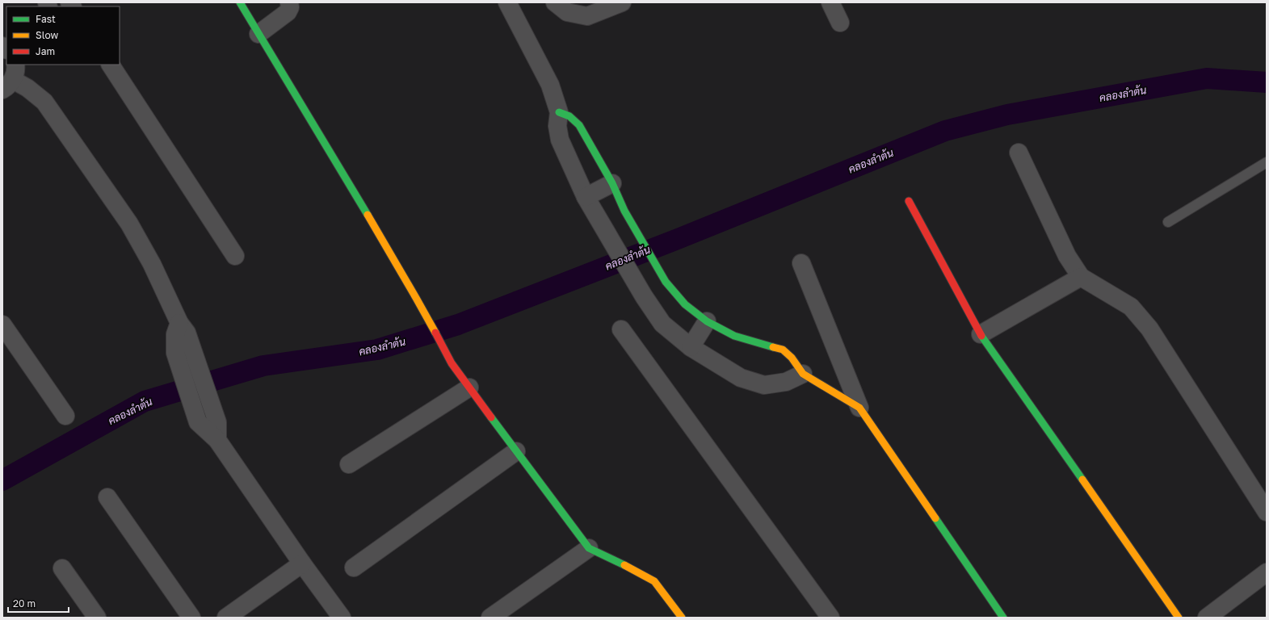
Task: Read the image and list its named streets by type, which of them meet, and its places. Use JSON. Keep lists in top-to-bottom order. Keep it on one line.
{"water":["คลองลำต้น"],"legend":["Fast","Slow","Jam"],"scale_bar":"20 m"}
